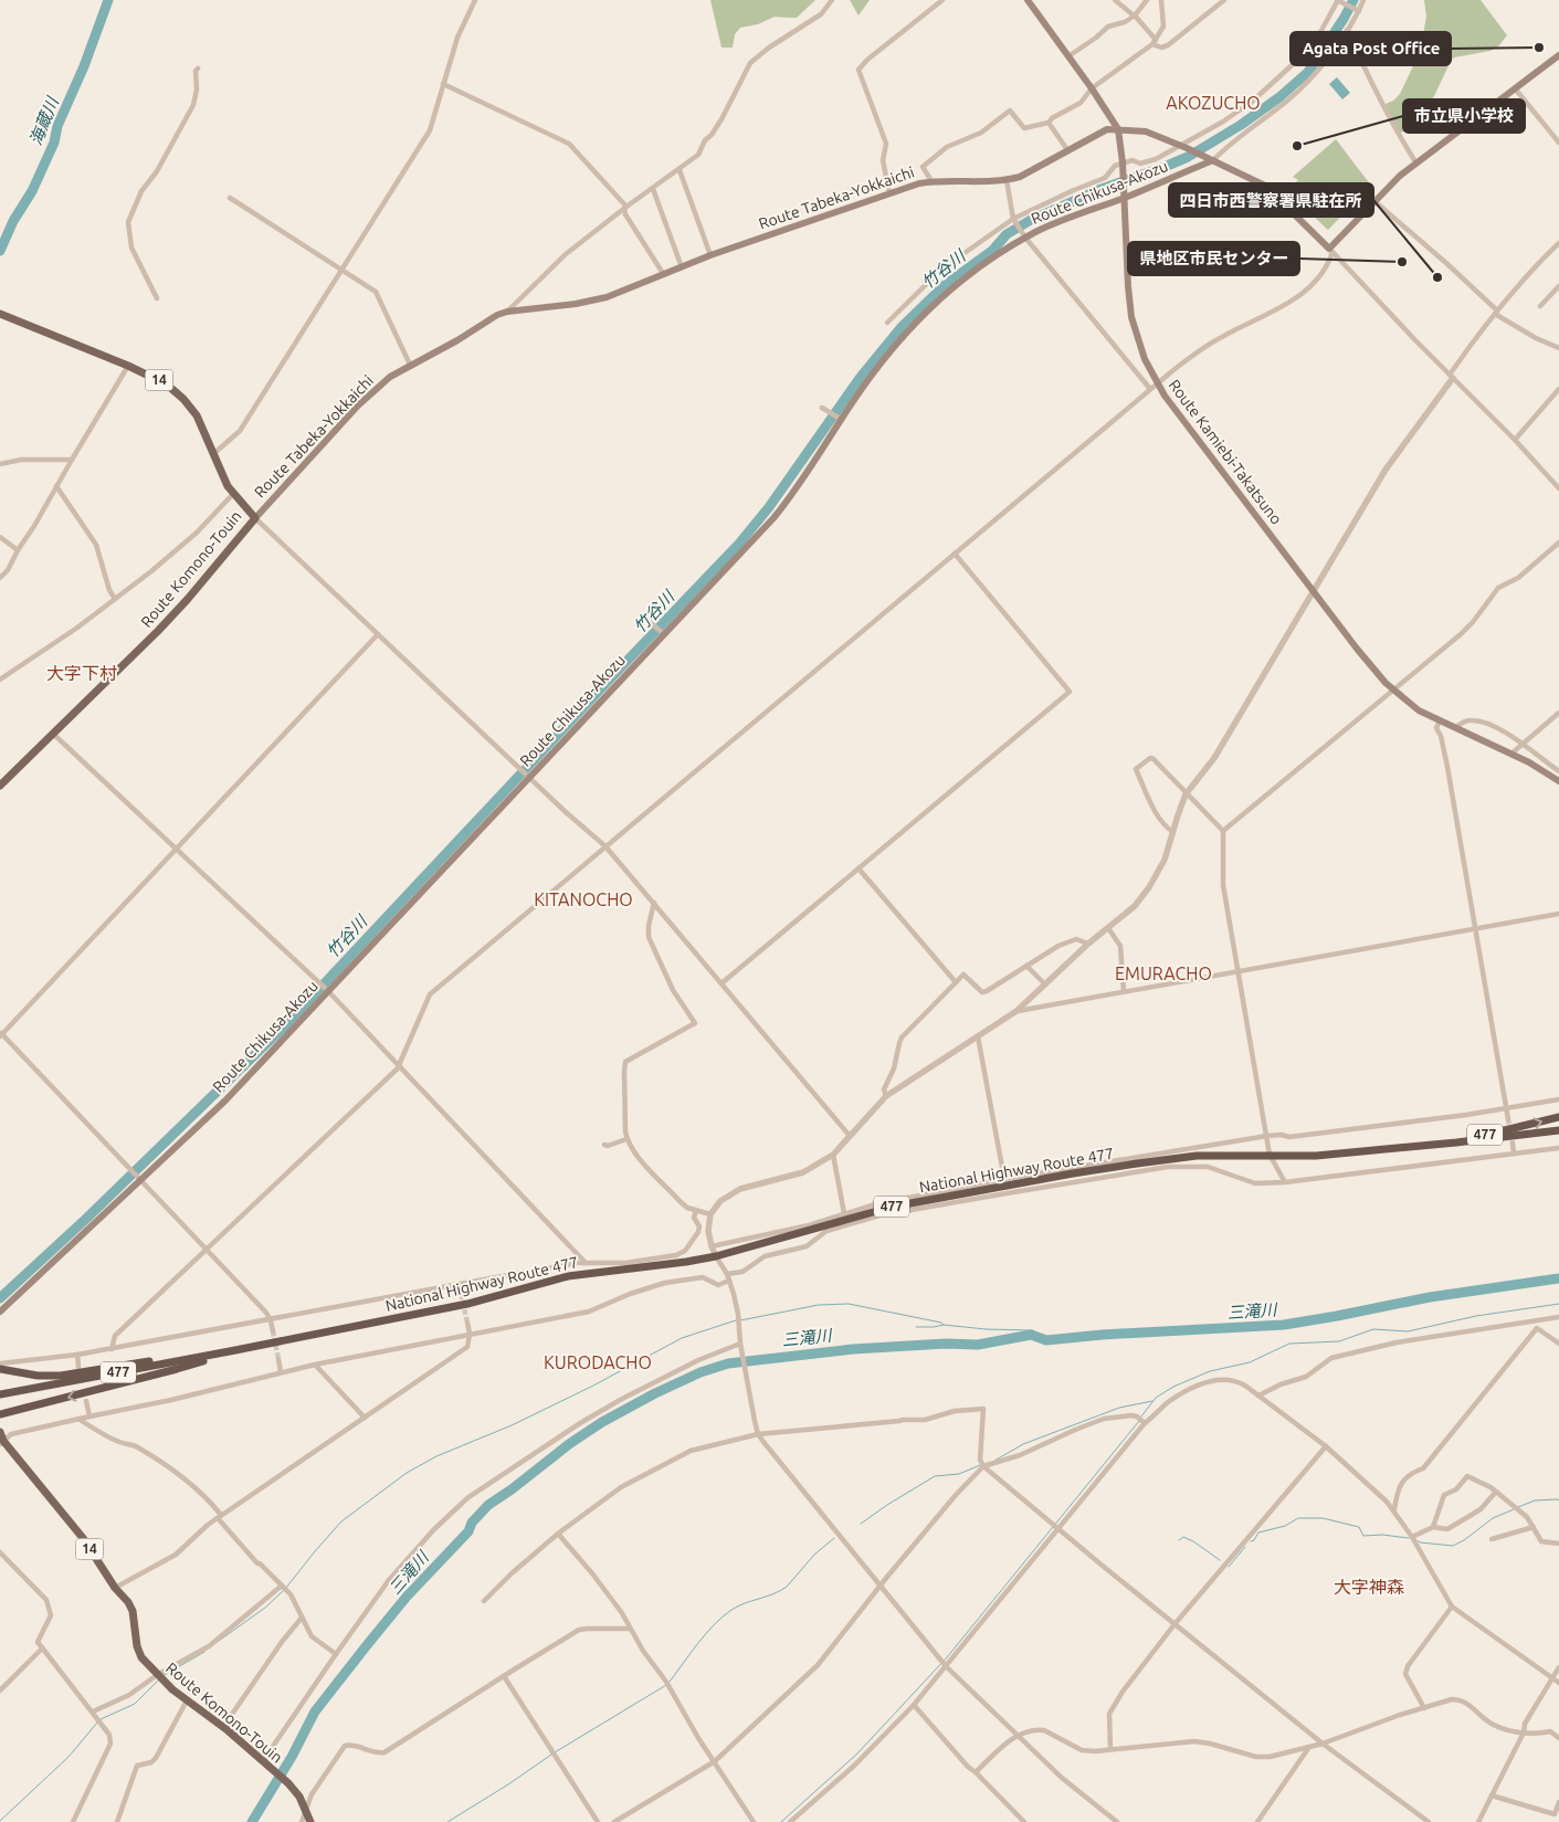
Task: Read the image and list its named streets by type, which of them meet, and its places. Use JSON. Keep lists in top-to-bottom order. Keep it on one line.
{"streets":{"highway":["477","National Highway Route 477"],"main road":["Route Chikusa-Akozu","Route Tabeka-Yokkaichi","14","Route Kamiebi-Takatsuno","Route Komono-Touin"]},"crossings":[["Route Chikusa-Akozu","Route Tabeka-Yokkaichi"],["Route Chikusa-Akozu","Route Kamiebi-Takatsuno"],["Route Tabeka-Yokkaichi","Route Kamiebi-Takatsuno"],["Route Tabeka-Yokkaichi","Route Komono-Touin"],["477","National Highway Route 477"]],"districts":["AKOZUCHO","大字下村","KITANOCHO","EMURACHO","KURODACHO","大字神森"],"water":["海蔵川","竹谷川","三滝川"],"places":["Agata Post Office","市立県小学校","県地区市民センター","四日市西警察署県駐在所"]}
